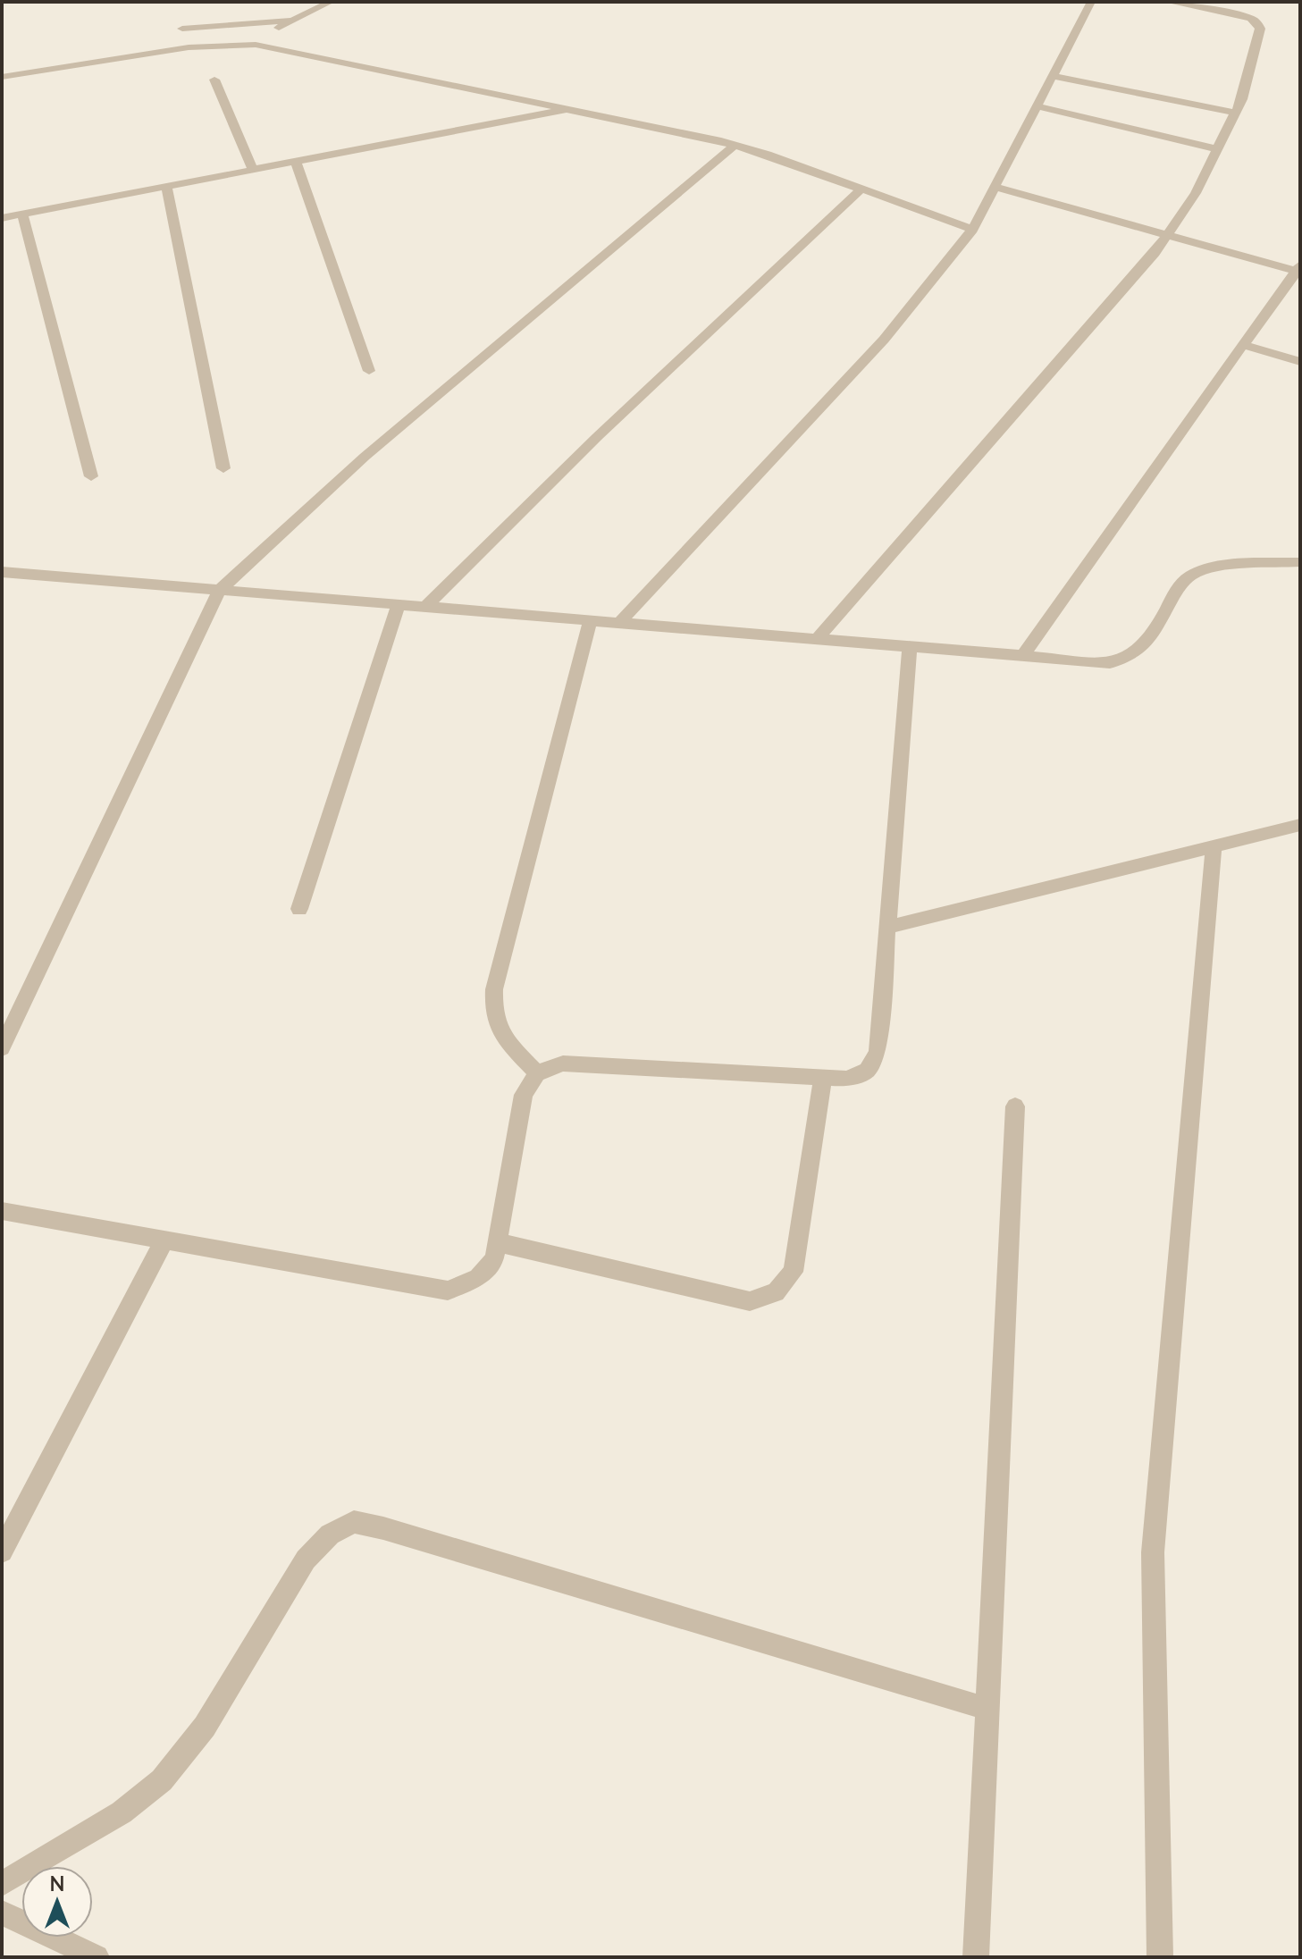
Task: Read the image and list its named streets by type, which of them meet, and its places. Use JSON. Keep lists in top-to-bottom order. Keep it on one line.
{"north":"top"}
